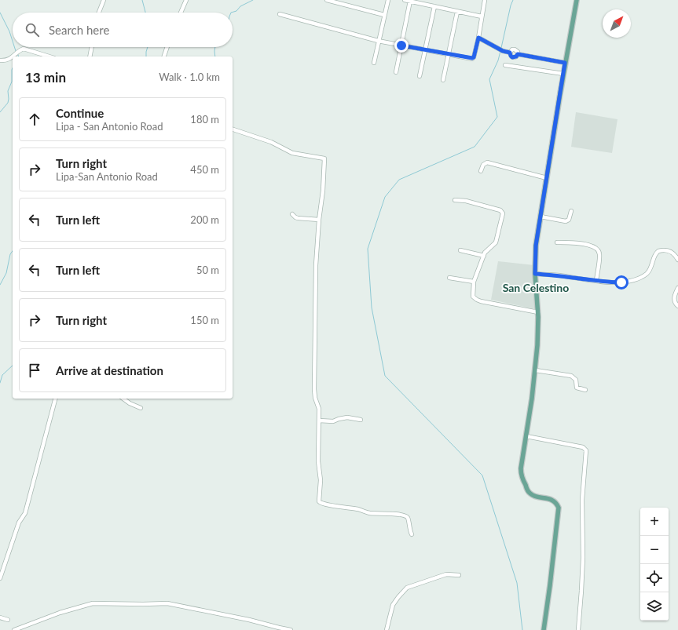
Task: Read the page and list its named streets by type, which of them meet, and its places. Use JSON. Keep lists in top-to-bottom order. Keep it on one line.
{"districts":["San Celestino"],"north":"top right","page":{"search":"Search here","heading":["13 min","Walk · 1.0 km"],"list":[["Continue","Lipa - San Antonio Road","180 m"],["Turn right","Lipa-San Antonio Road","450 m"],["Turn left","200 m"],["Turn left","50 m"],["Turn right","150 m"],"Arrive at destination"],"map_buttons":["+","−"]}}
